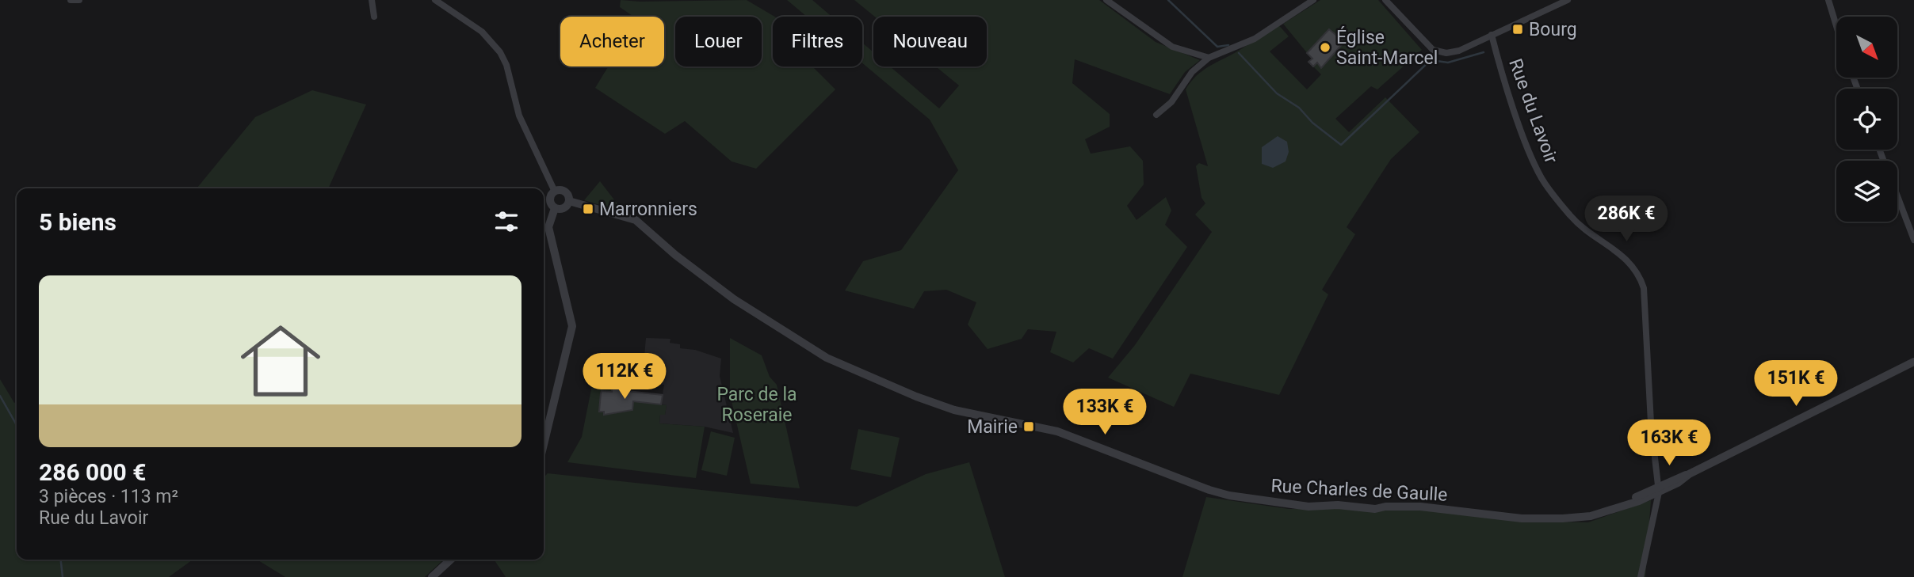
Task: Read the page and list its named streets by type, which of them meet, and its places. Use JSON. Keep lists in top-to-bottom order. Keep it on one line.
{"streets":{"street":["Rue du Lavoir","Rue Charles de Gaulle"]},"crossings":[["Rue du Lavoir","Rue Charles de Gaulle"]],"parks":["Parc de la Roseraie"],"places":{"transit":["Bourg","Marronniers","Mairie"],"other":["Église Saint-Marcel"]},"north":"bottom right","page":{"chip":["Acheter","Louer","Filtres","Nouveau"],"heading":"5 biens","price":["286K €","112K €","151K €","133K €","163K €"],"list":[{"name":"286 000 €","note":"3 pièces · 113 m² · Rue du Lavoir"}]}}
